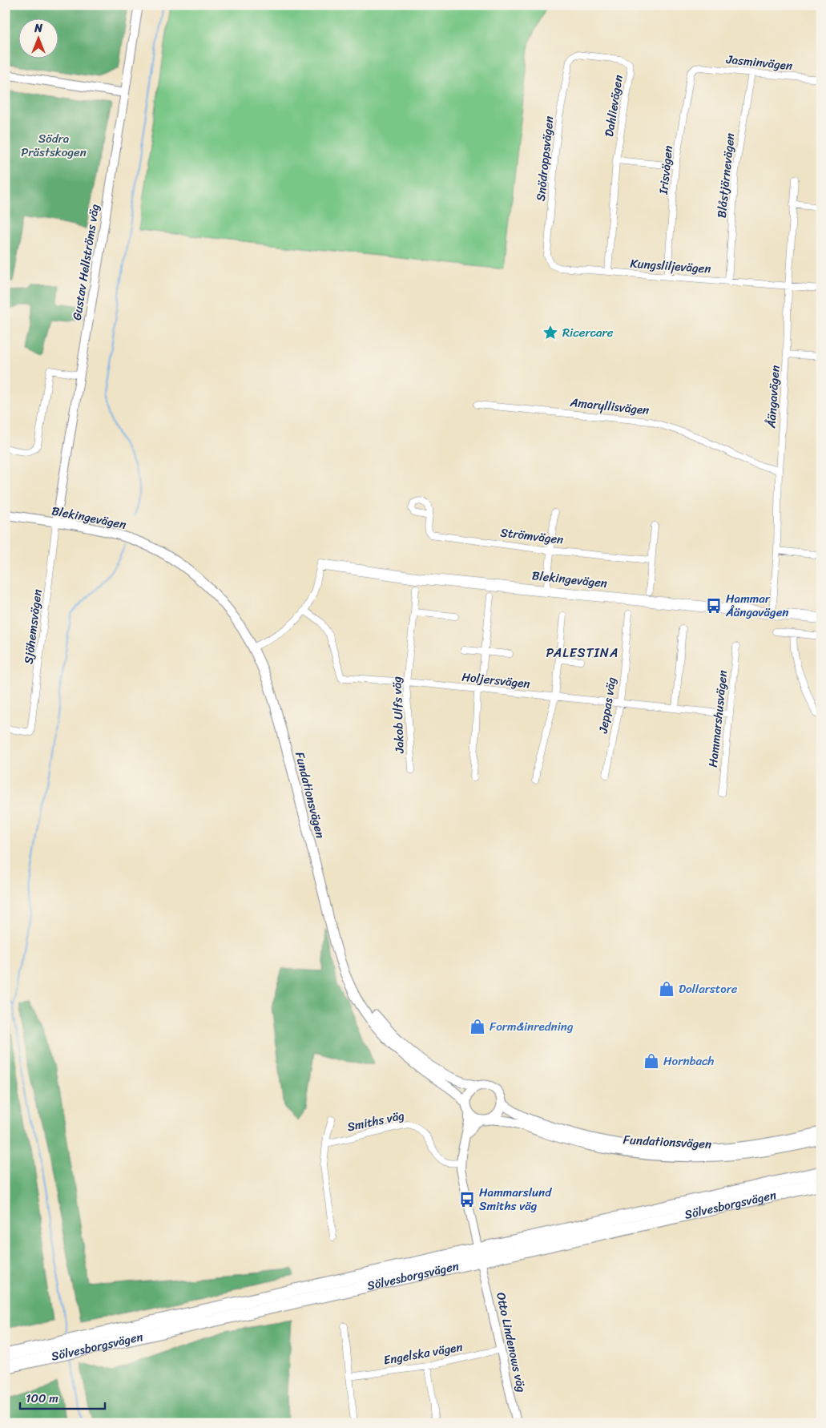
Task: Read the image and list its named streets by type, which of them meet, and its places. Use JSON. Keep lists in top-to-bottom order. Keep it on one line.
{"streets":{"highway":["Sölvesborgsvägen"],"main road":["Blekingevägen","Fundationsvägen"],"street":["Jasminvägen","Dahlievägen","Snödroppsvägen","Irisvägen","Blåstjärnevägen","Gustav Hellströms väg","Kungsliljevägen","Åängavägen","Amaryllisvägen","Strömvägen","Sjöhemsvägen","Holjersvägen","Jeppas väg","Jakob Ulfs väg","Hammarshusvägen","Smiths väg","Otto Lindenows väg","Engelska vägen"]},"crossings":[["Jasminvägen","Irisvägen"],["Jasminvägen","Blåstjärnevägen"],["Dahlievägen","Snödroppsvägen"],["Dahlievägen","Kungsliljevägen"],["Snödroppsvägen","Kungsliljevägen"],["Irisvägen","Kungsliljevägen"],["Blåstjärnevägen","Kungsliljevägen"],["Gustav Hellströms väg","Blekingevägen"],["Gustav Hellströms väg","Sjöhemsvägen"],["Kungsliljevägen","Åängavägen"],["Åängavägen","Amaryllisvägen"],["Åängavägen","Blekingevägen"],["Blekingevägen","Sjöhemsvägen"],["Blekingevägen","Holjersvägen"],["Blekingevägen","Fundationsvägen"],["Holjersvägen","Jeppas väg"],["Holjersvägen","Jakob Ulfs väg"],["Holjersvägen","Hammarshusvägen"],["Otto Lindenows väg","Engelska vägen"]],"districts":["PALESTINA"],"parks":["Södra Prästskogen"],"places":{"place":["Ricercare"],"bus stop":["Hammar Åängavägen","Hammarslund Smiths väg"],"shop":["Dollarstore","Form&inredning","Hornbach"]},"scale_bar":"100 m","north":"top"}
